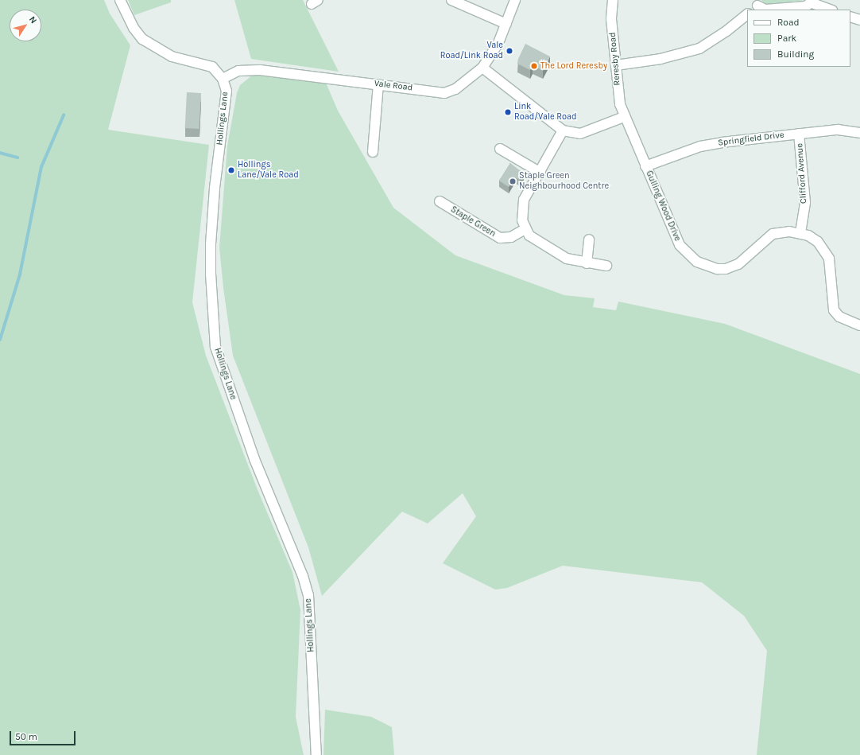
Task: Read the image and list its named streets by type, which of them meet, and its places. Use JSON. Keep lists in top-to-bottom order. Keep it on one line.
{"streets":{"street":["Reresby Road","Vale Road","Hollings Lane","Springfield Drive","Clifford Avenue","Gulling Wood Drive","Staple Green"]},"crossings":[["Reresby Road","Gulling Wood Drive"],["Vale Road","Hollings Lane"],["Springfield Drive","Clifford Avenue"],["Springfield Drive","Gulling Wood Drive"],["Clifford Avenue","Gulling Wood Drive"]],"places":["Vale Road/Link Road","The Lord Reresby","Link Road/Vale Road","Hollings Lane/Vale Road","Staple Green Neighbourhood Centre"],"legend":["Road","Park","Building"],"scale_bar":"50 m","north":"top right"}
